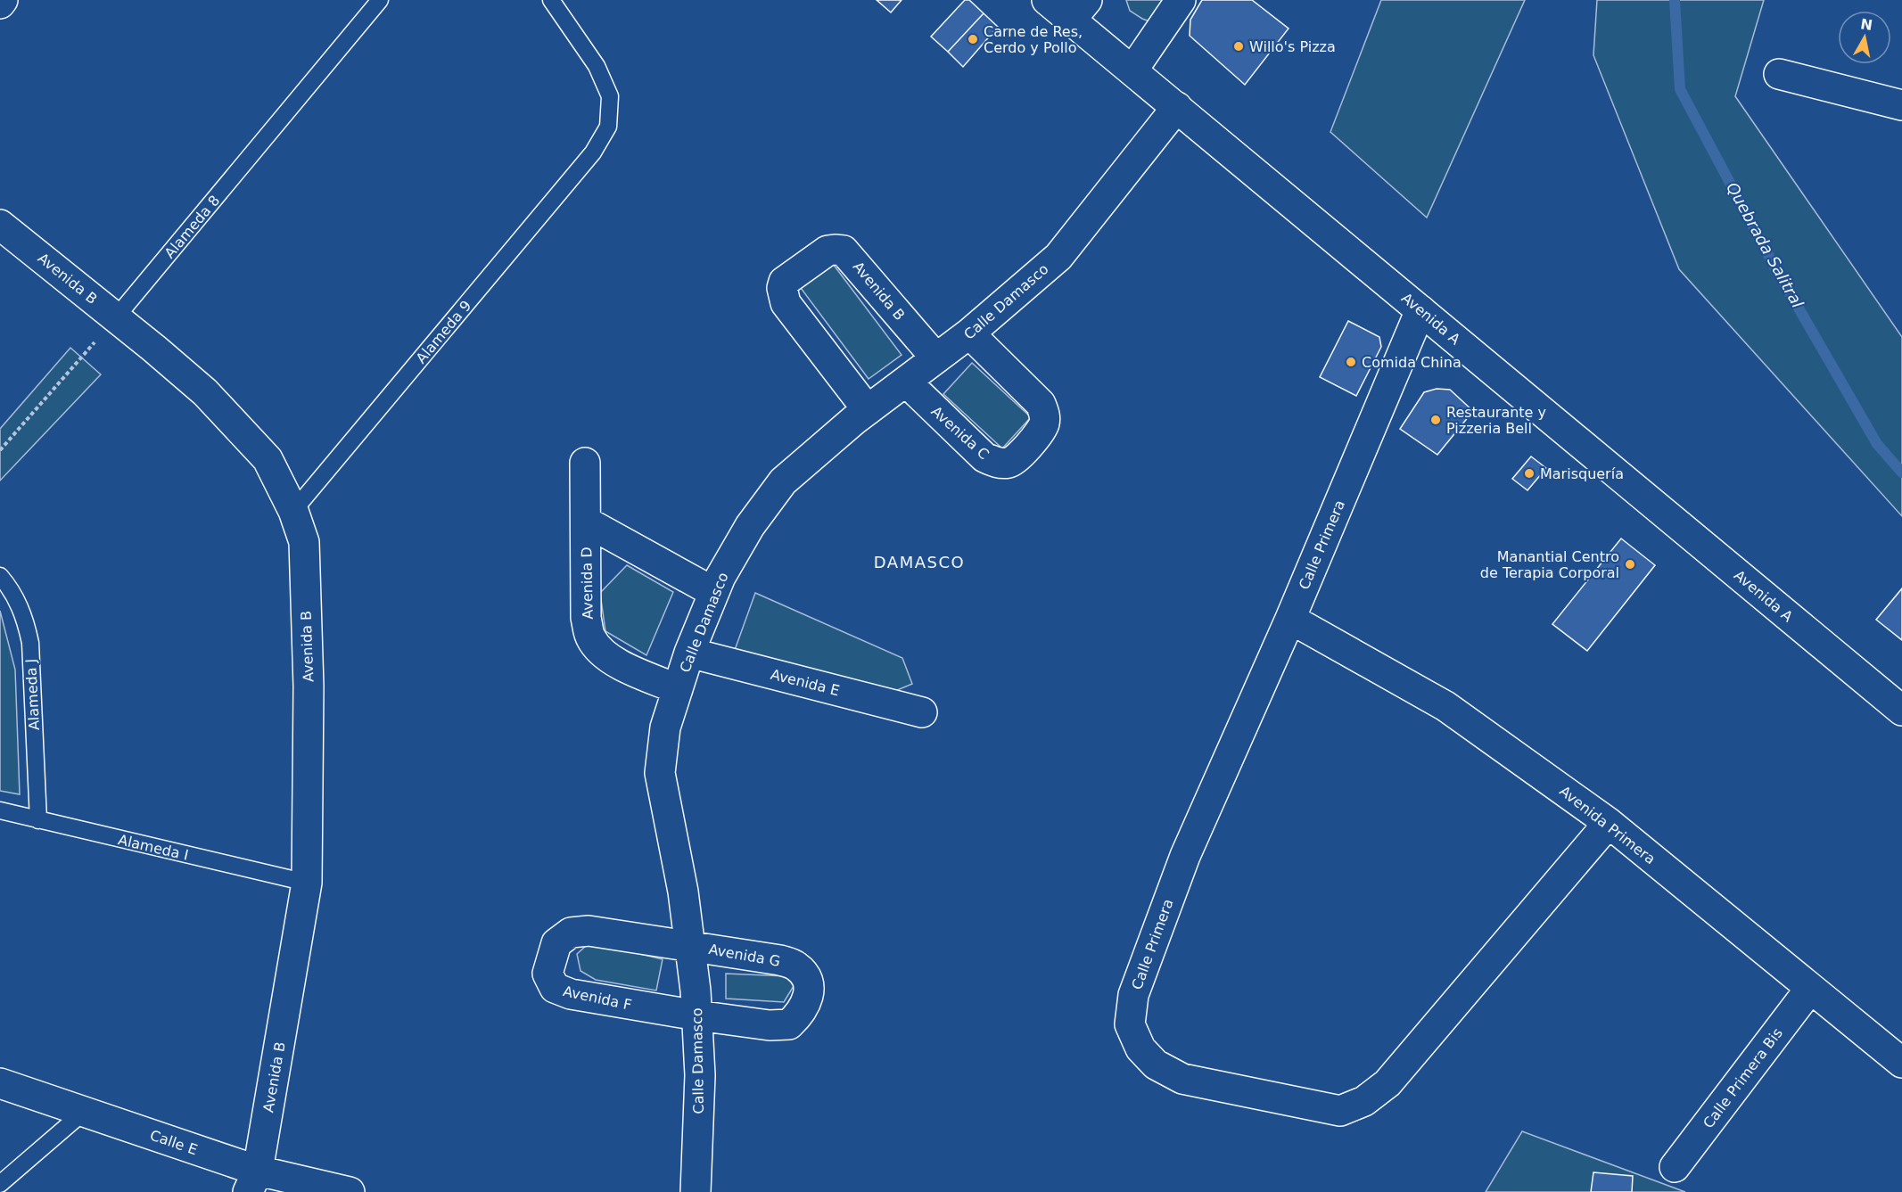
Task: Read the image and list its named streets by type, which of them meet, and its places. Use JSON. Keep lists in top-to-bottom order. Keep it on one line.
{"streets":{"street":["Avenida B","Calle Damasco","Avenida A","Avenida C","Calle Primera","Avenida D","Avenida E","Avenida Primera","Avenida G","Avenida F","Calle Primera Bis","Calle E"],"lane":["Alameda 8","Alameda 9","Alameda J","Alameda I"]},"crossings":[["Alameda 8","Avenida B"],["Avenida B","Calle Damasco"],["Avenida B","Alameda 9"],["Avenida B","Alameda I"],["Avenida B","Calle E"],["Calle Damasco","Avenida A"],["Calle Damasco","Avenida C"],["Calle Damasco","Avenida D"],["Calle Damasco","Avenida E"],["Calle Damasco","Avenida G"],["Calle Damasco","Avenida F"],["Avenida A","Calle Primera"],["Calle Primera","Avenida Primera"],["Alameda J","Alameda I"],["Avenida Primera","Calle Primera Bis"],["Avenida G","Avenida F"]],"districts":["DAMASCO"],"water":["Quebrada Salitral"],"places":["Carne de Res, Cerdo y Pollo","Willo's Pizza","Comida China","Restaurante y Pizzeria Bell","Marisquería","Manantial Centro de Terapia Corporal"],"north":"top"}
